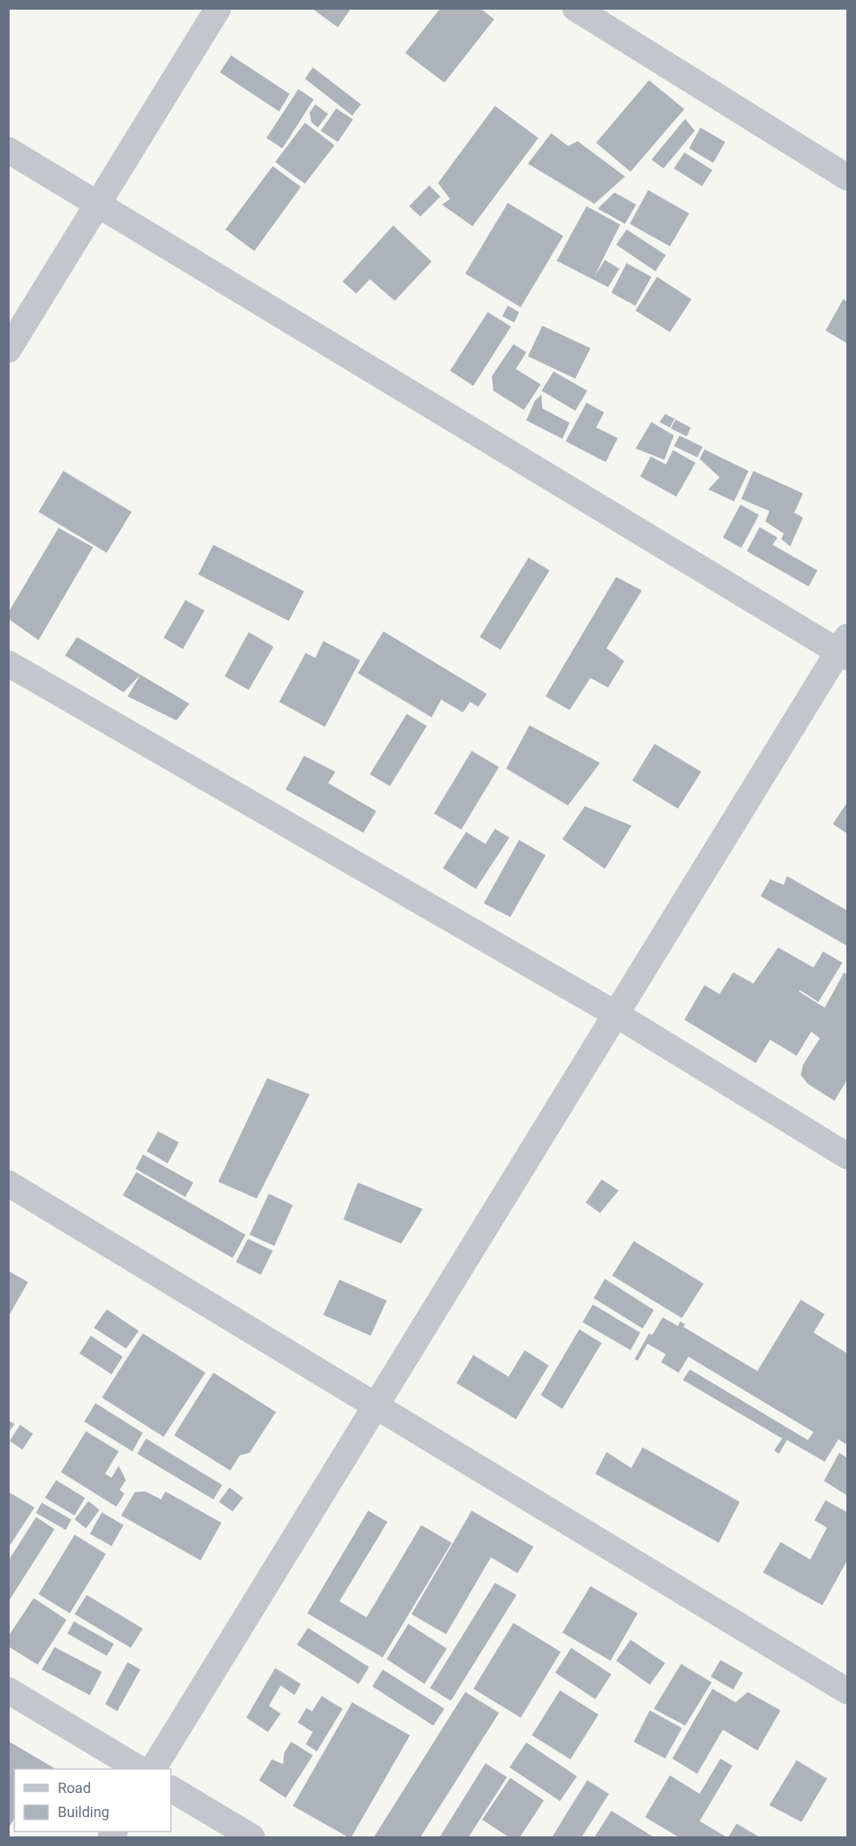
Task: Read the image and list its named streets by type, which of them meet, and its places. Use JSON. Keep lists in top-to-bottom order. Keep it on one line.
{"legend":["Road","Building"]}
